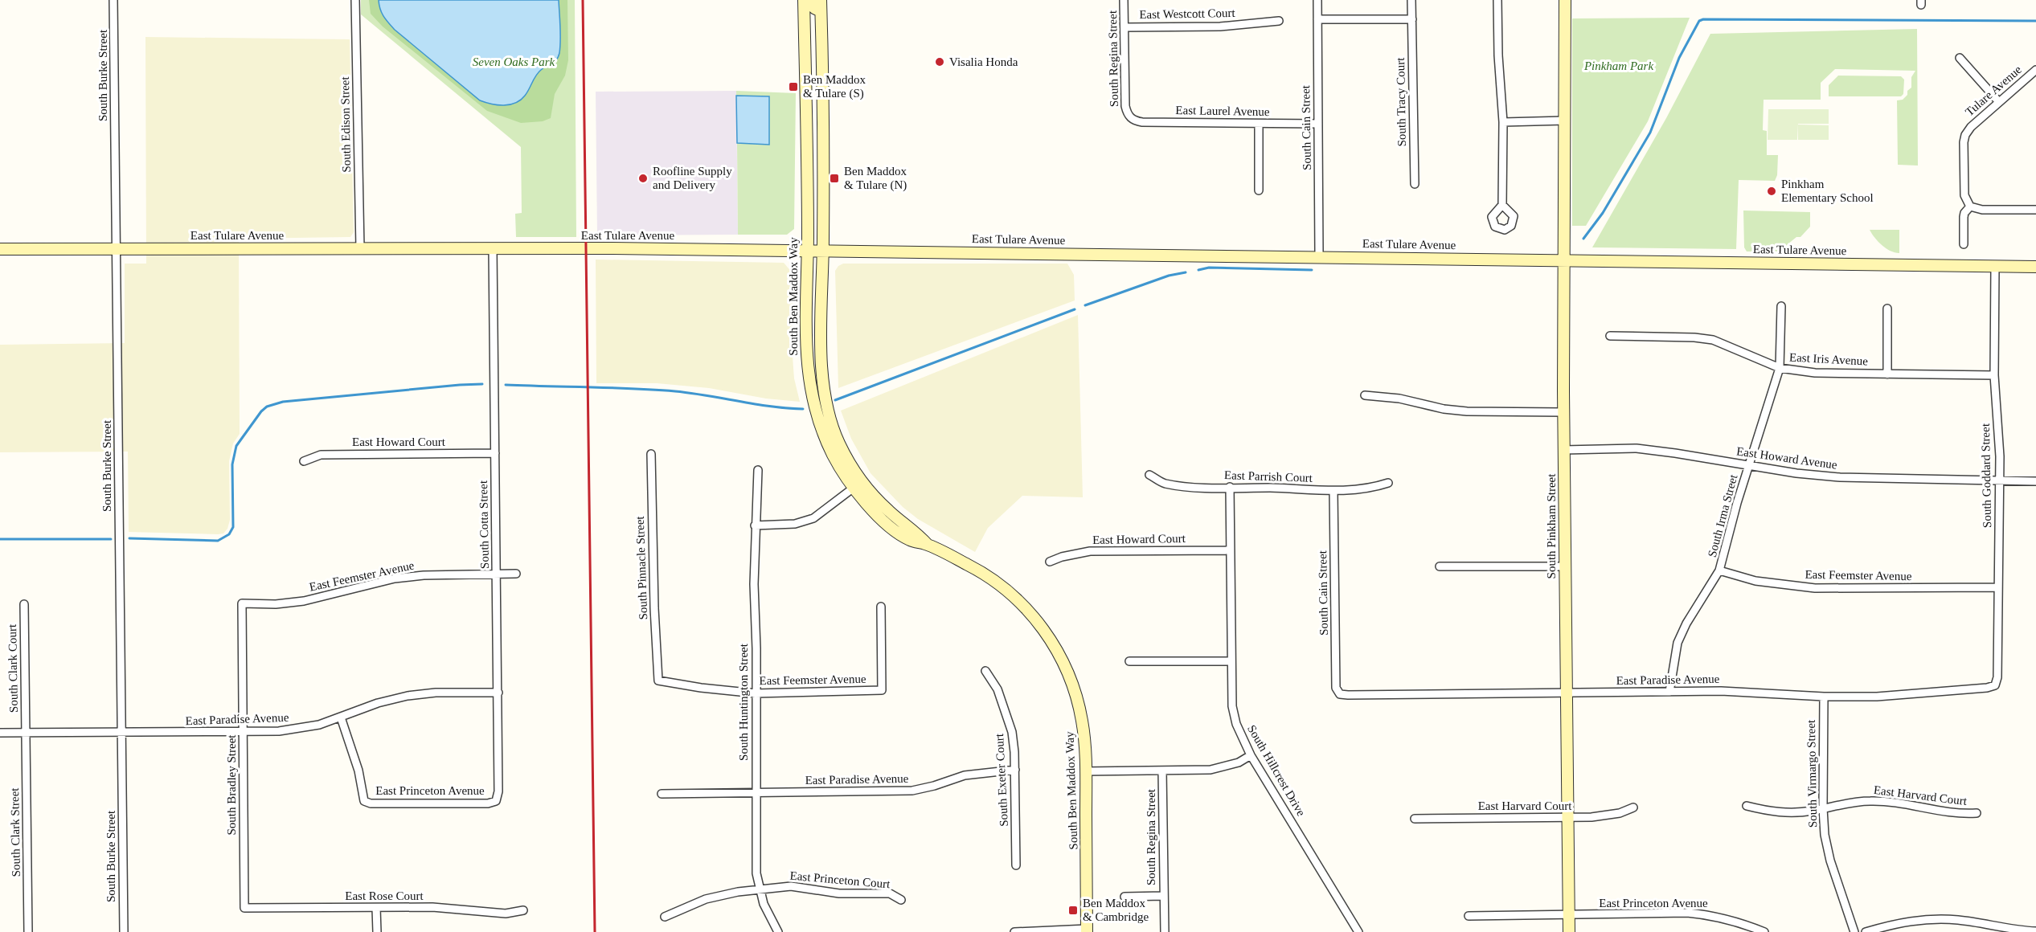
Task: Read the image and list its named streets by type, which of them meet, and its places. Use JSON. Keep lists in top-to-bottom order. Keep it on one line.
{"streets":{"street":["East Westcott Court","South Regina Street","South Burke Street","Tulare Avenue","South Tracy Court","East Laurel Avenue","South Edison Street","South Cain Street","East Tulare Avenue","South Ben Maddox Way","East Iris Avenue","East Howard Court","East Howard Avenue","South Goddard Street","East Parrish Court","South Irma Street","South Cotta Street","South Pinkham Street","South Pinnacle Street","East Feemster Avenue","South Clark Court","East Paradise Avenue","South Huntington Street","South Hillcrest Drive","South Virmargo Street","South Exeter Court","South Bradley Street","East Princeton Avenue","East Harvard Court","South Clark Street","East Princeton Court","East Rose Court"]},"crossings":[["East Westcott Court","South Regina Street"],["South Regina Street","East Laurel Avenue"],["South Burke Street","East Tulare Avenue"],["South Burke Street","East Paradise Avenue"],["East Laurel Avenue","South Cain Street"],["South Edison Street","East Tulare Avenue"],["South Cain Street","East Tulare Avenue"],["South Cain Street","East Parrish Court"],["South Cain Street","East Paradise Avenue"],["East Tulare Avenue","South Ben Maddox Way"],["East Tulare Avenue","South Goddard Street"],["East Tulare Avenue","South Cotta Street"],["East Tulare Avenue","South Pinkham Street"],["East Iris Avenue","South Goddard Street"],["East Iris Avenue","South Irma Street"],["East Howard Court","South Cotta Street"],["East Howard Court","South Hillcrest Drive"],["East Howard Avenue","South Goddard Street"],["East Howard Avenue","South Irma Street"],["East Howard Avenue","South Pinkham Street"],["South Goddard Street","East Feemster Avenue"],["South Goddard Street","East Paradise Avenue"],["East Parrish Court","South Hillcrest Drive"],["South Irma Street","East Feemster Avenue"],["South Irma Street","East Paradise Avenue"],["South Cotta Street","East Feemster Avenue"],["South Cotta Street","East Paradise Avenue"],["South Cotta Street","East Princeton Avenue"],["South Pinkham Street","East Paradise Avenue"],["South Pinkham Street","East Princeton Avenue"],["South Pinkham Street","East Harvard Court"],["South Pinnacle Street","East Feemster Avenue"],["East Feemster Avenue","South Huntington Street"],["East Feemster Avenue","South Bradley Street"],["South Clark Court","East Paradise Avenue"],["South Clark Court","South Clark Street"],["East Paradise Avenue","South Huntington Street"],["East Paradise Avenue","South Virmargo Street"],["East Paradise Avenue","South Exeter Court"],["East Paradise Avenue","South Bradley Street"],["East Paradise Avenue","East Princeton Avenue"],["East Paradise Avenue","South Clark Street"],["South Huntington Street","East Princeton Court"],["South Virmargo Street","East Harvard Court"],["South Bradley Street","East Rose Court"]],"parks":["Seven Oaks Park","Pinkham Park"],"places":{"other":["Visalia Honda","Roofline Supply and Delivery","Pinkham Elementary School"],"transit":["Ben Maddox & Tulare (S)","Ben Maddox & Tulare (N)","Ben Maddox & Cambridge"]}}
